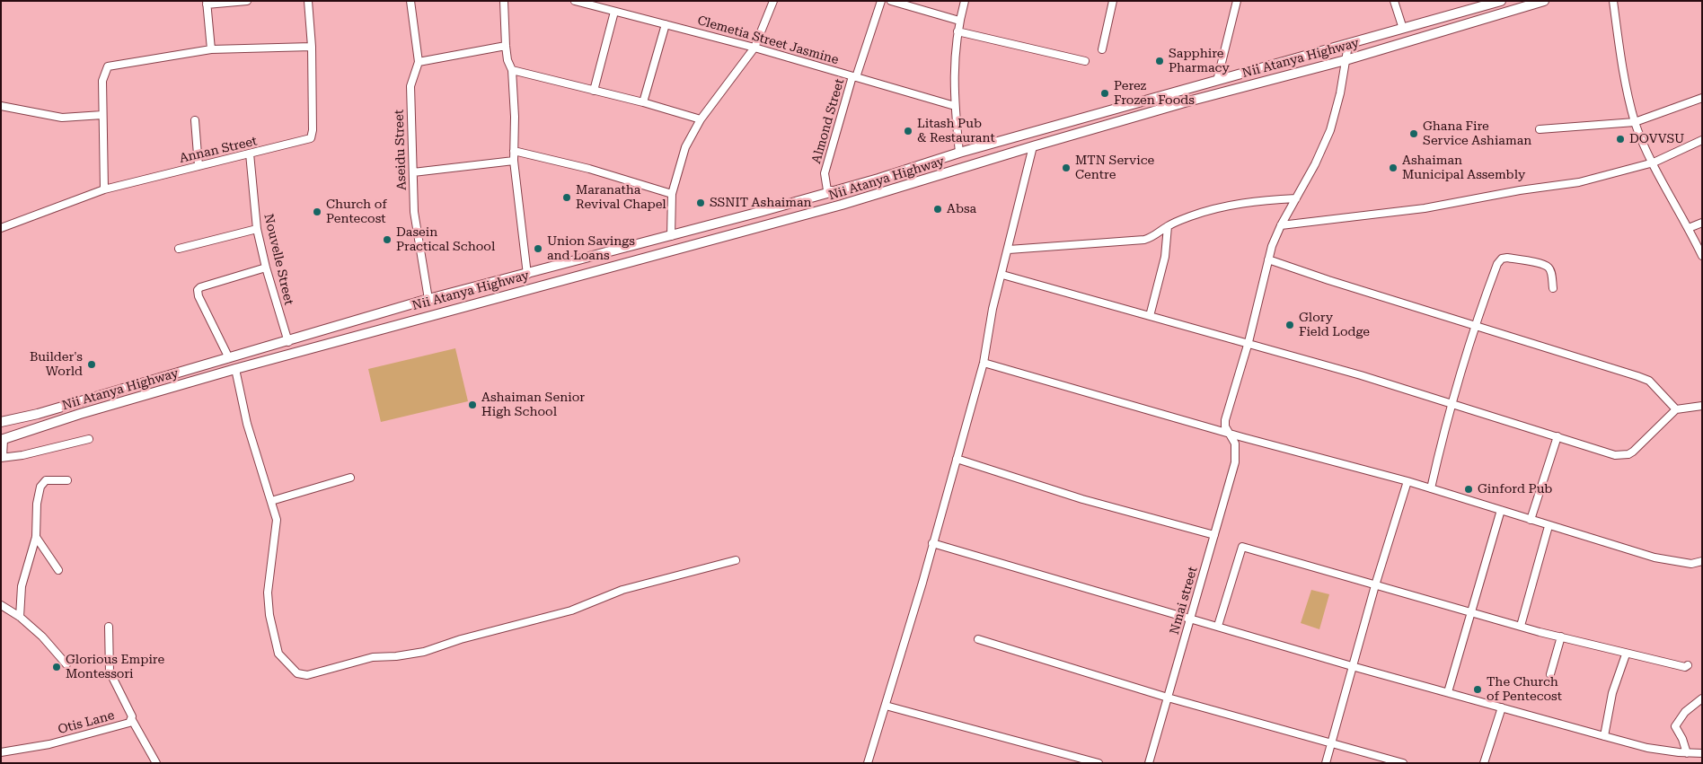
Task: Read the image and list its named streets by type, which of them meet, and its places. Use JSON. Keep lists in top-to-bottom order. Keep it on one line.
{"streets":{"main road":["Nii Atanya Highway"],"street":["Clemetia Street Jasmine","Almond Street","Annan Street","Aseidu Street","Nouvelle Street","Nmai street","Otis Lane"]},"crossings":[["Clemetia Street Jasmine","Almond Street"],["Annan Street","Nouvelle Street"]],"places":["Sapphire Pharmacy","Perez Frozen Foods","Litash Pub & Restaurant","Ghana Fire Service Ashiaman","DOVVSU","MTN Service Centre","Ashaiman Municipal Assembly","Maranatha Revival Chapel","SSNIT Ashaiman","Absa","Church of Pentecost","Dasein Practical School","Union Savings and Loans","Glory Field Lodge","Builder's World","Ashaiman Senior High School","Ginford Pub","Glorious Empire Montessori","The Church of Pentecost"]}
